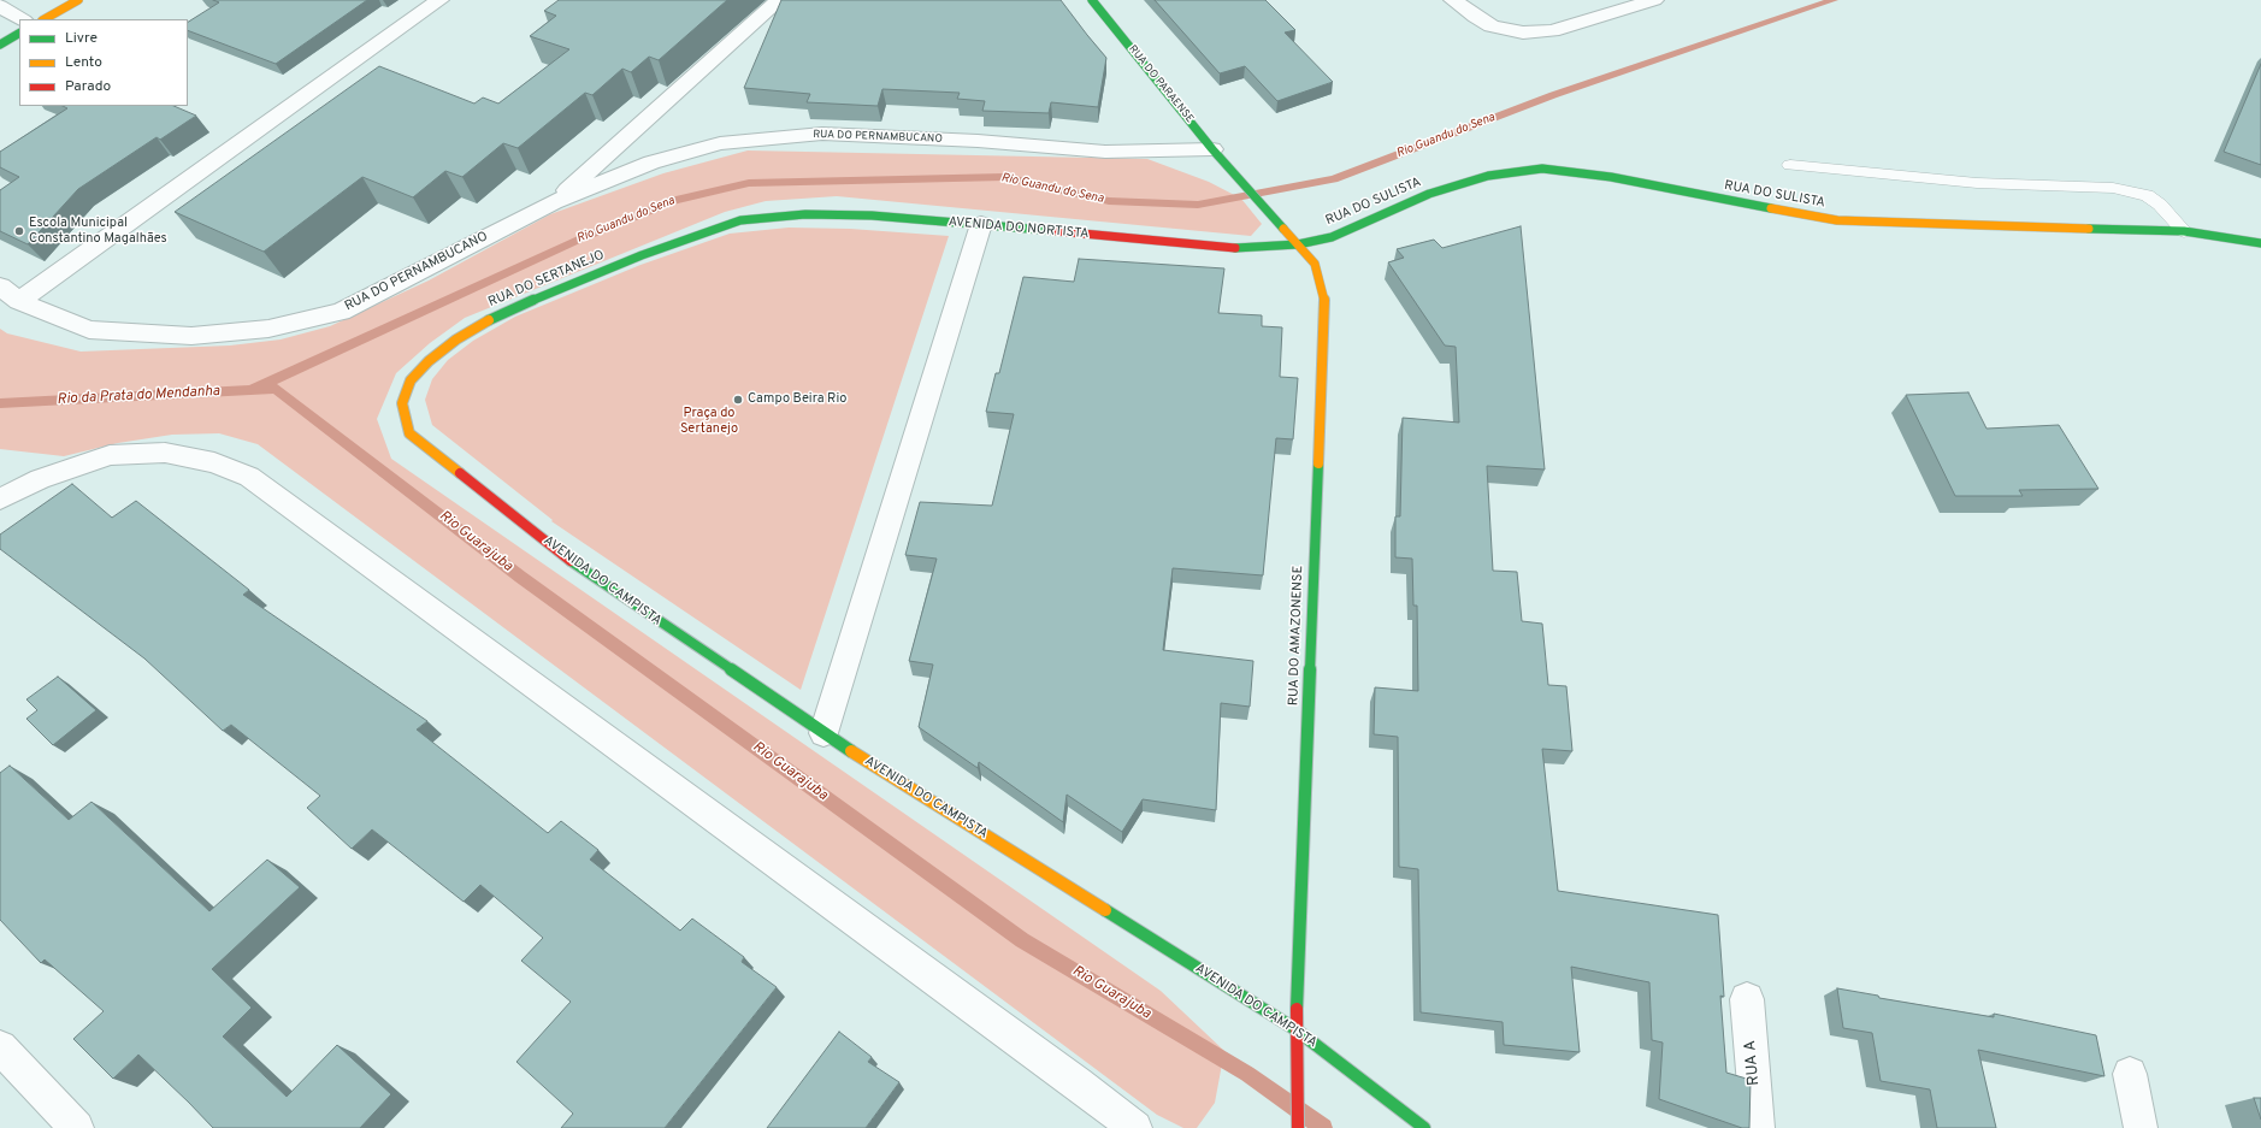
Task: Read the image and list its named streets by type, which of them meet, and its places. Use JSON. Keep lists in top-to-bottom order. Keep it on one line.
{"streets":{"street":["RUA DO PARAENSE","RUA DO PERNAMBUCANO","RUA DO SULISTA","AVENIDA DO NORTISTA","RUA DO SERTANEJO","AVENIDA DO CAMPISTA","RUA DO AMAZONENSE","RUA A"]},"crossings":[["RUA DO PARAENSE","RUA DO PERNAMBUCANO"],["RUA DO PARAENSE","RUA DO AMAZONENSE"],["RUA DO SULISTA","AVENIDA DO NORTISTA"],["RUA DO SULISTA","RUA DO AMAZONENSE"],["AVENIDA DO NORTISTA","RUA DO SERTANEJO"],["AVENIDA DO NORTISTA","RUA DO AMAZONENSE"],["RUA DO SERTANEJO","AVENIDA DO CAMPISTA"],["AVENIDA DO CAMPISTA","RUA DO AMAZONENSE"]],"water":["Rio Guandu do Sena","Rio da Prata do Mendanha","Rio Guarajuba"],"parks":["Praça do Sertanejo"],"places":["Escola Municipal Constantino Magalhães","Campo Beira Rio"],"legend":["Livre","Lento","Parado"]}
